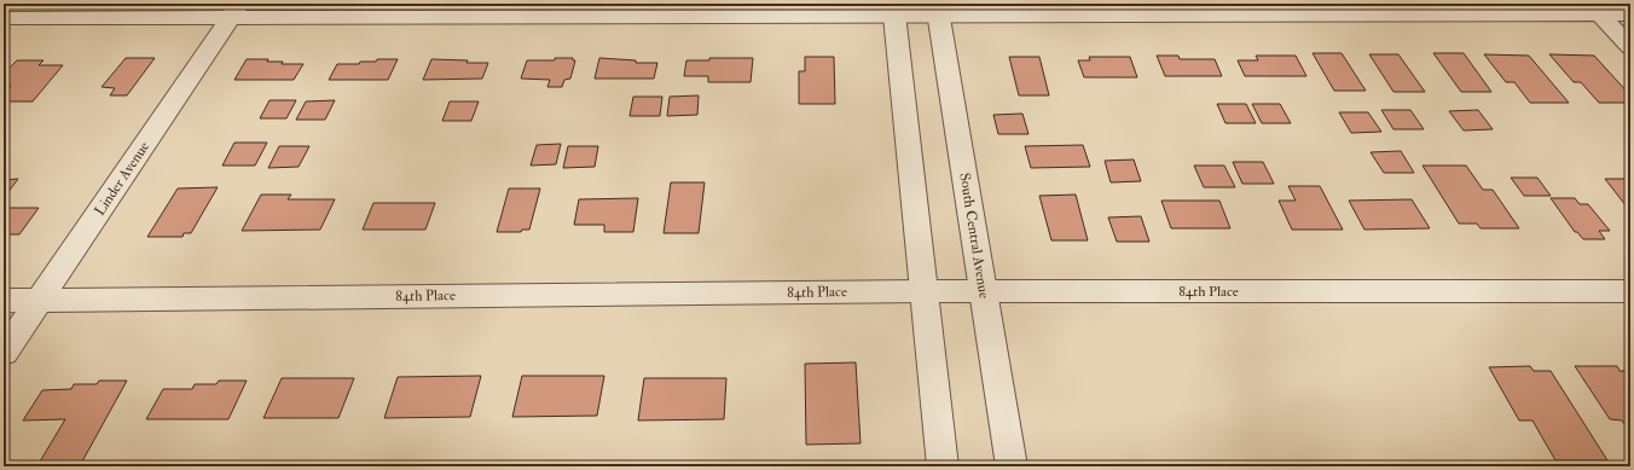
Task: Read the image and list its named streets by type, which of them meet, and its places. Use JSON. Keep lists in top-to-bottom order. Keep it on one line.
{"streets":{"street":["Linder Avenue","South Central Avenue","84th Place"]},"crossings":[["Linder Avenue","84th Place"],["South Central Avenue","84th Place"]]}
